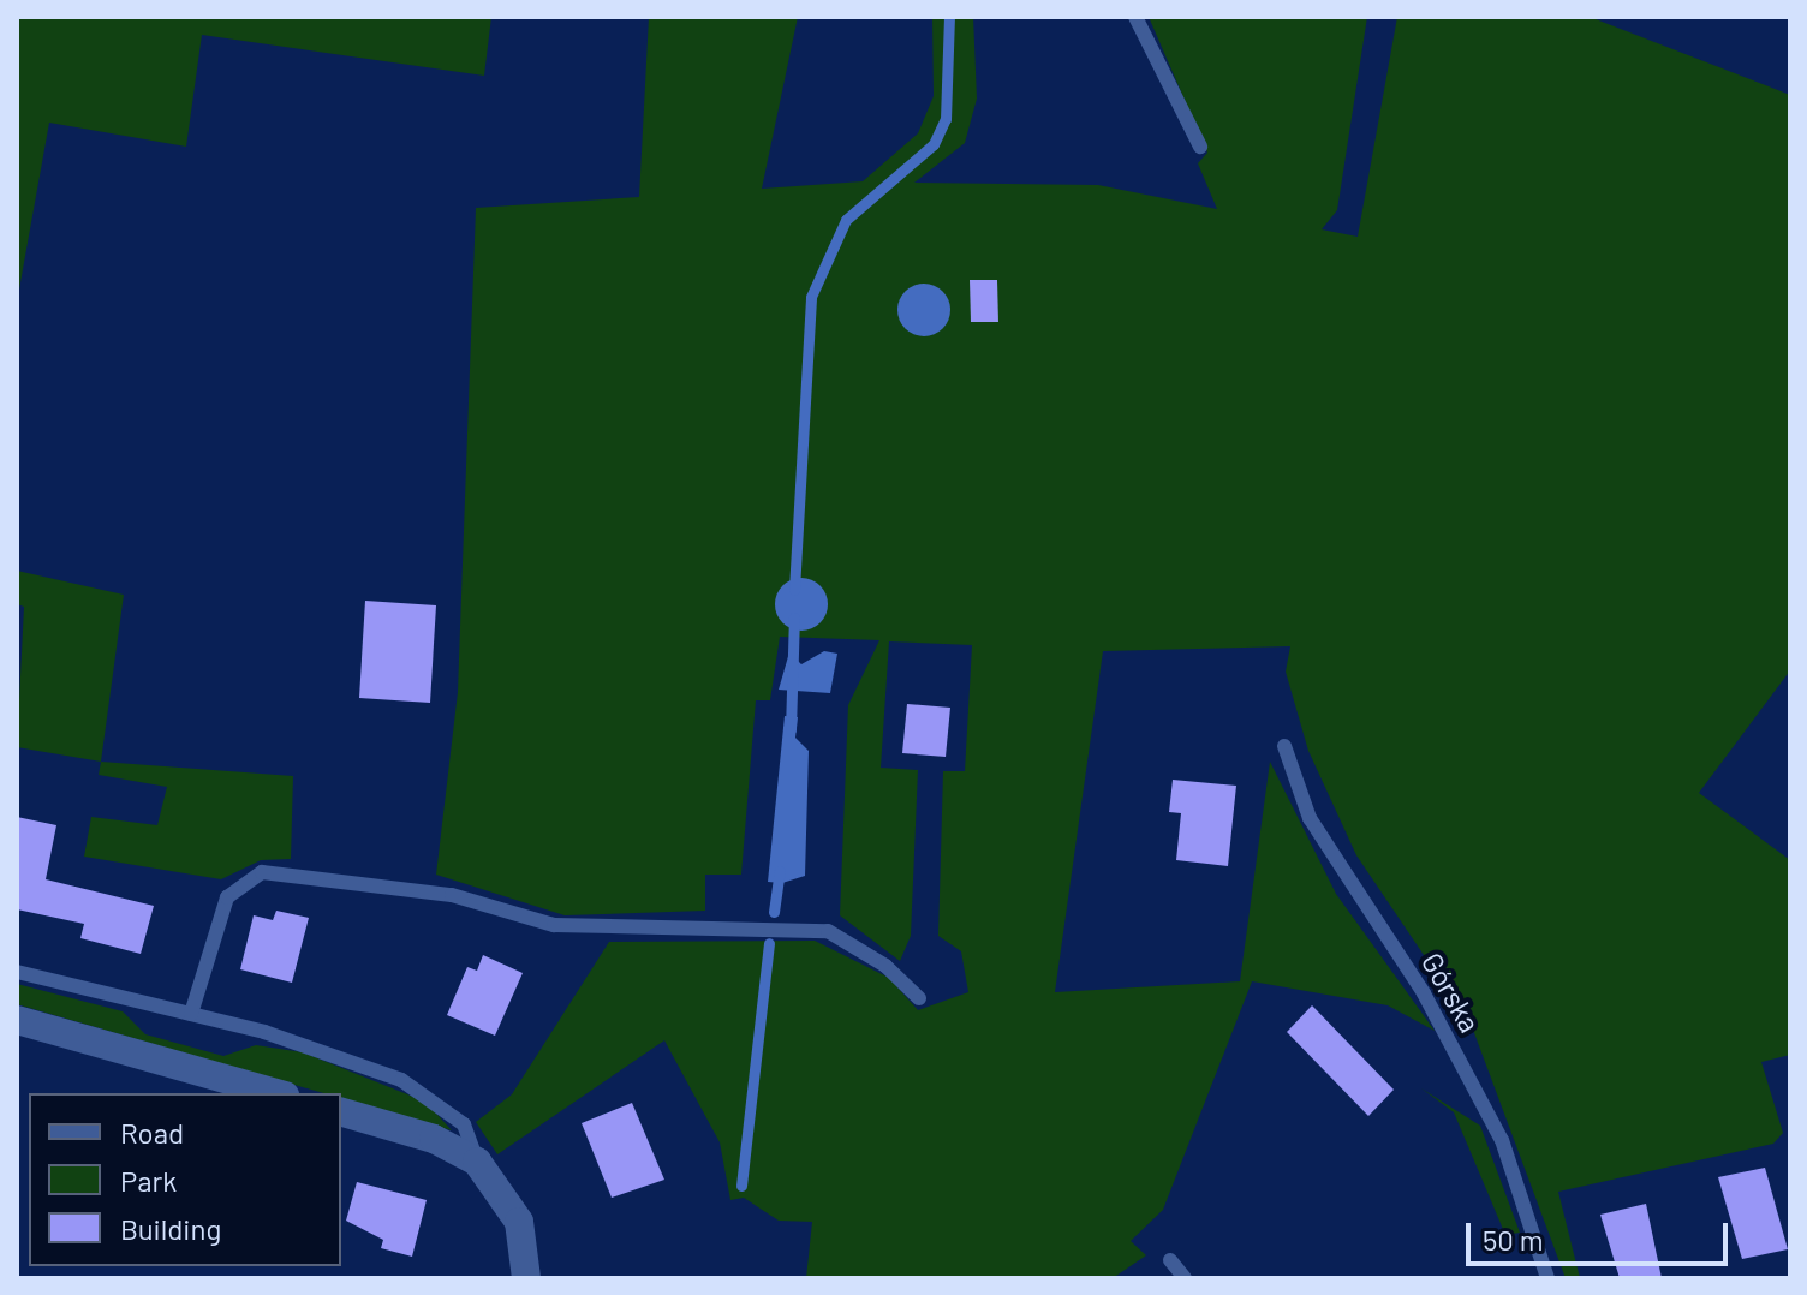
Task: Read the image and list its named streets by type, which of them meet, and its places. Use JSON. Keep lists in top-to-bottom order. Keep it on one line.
{"streets":{"lane":["Górska"]},"legend":["Road","Park","Building"],"scale_bar":"50 m"}
